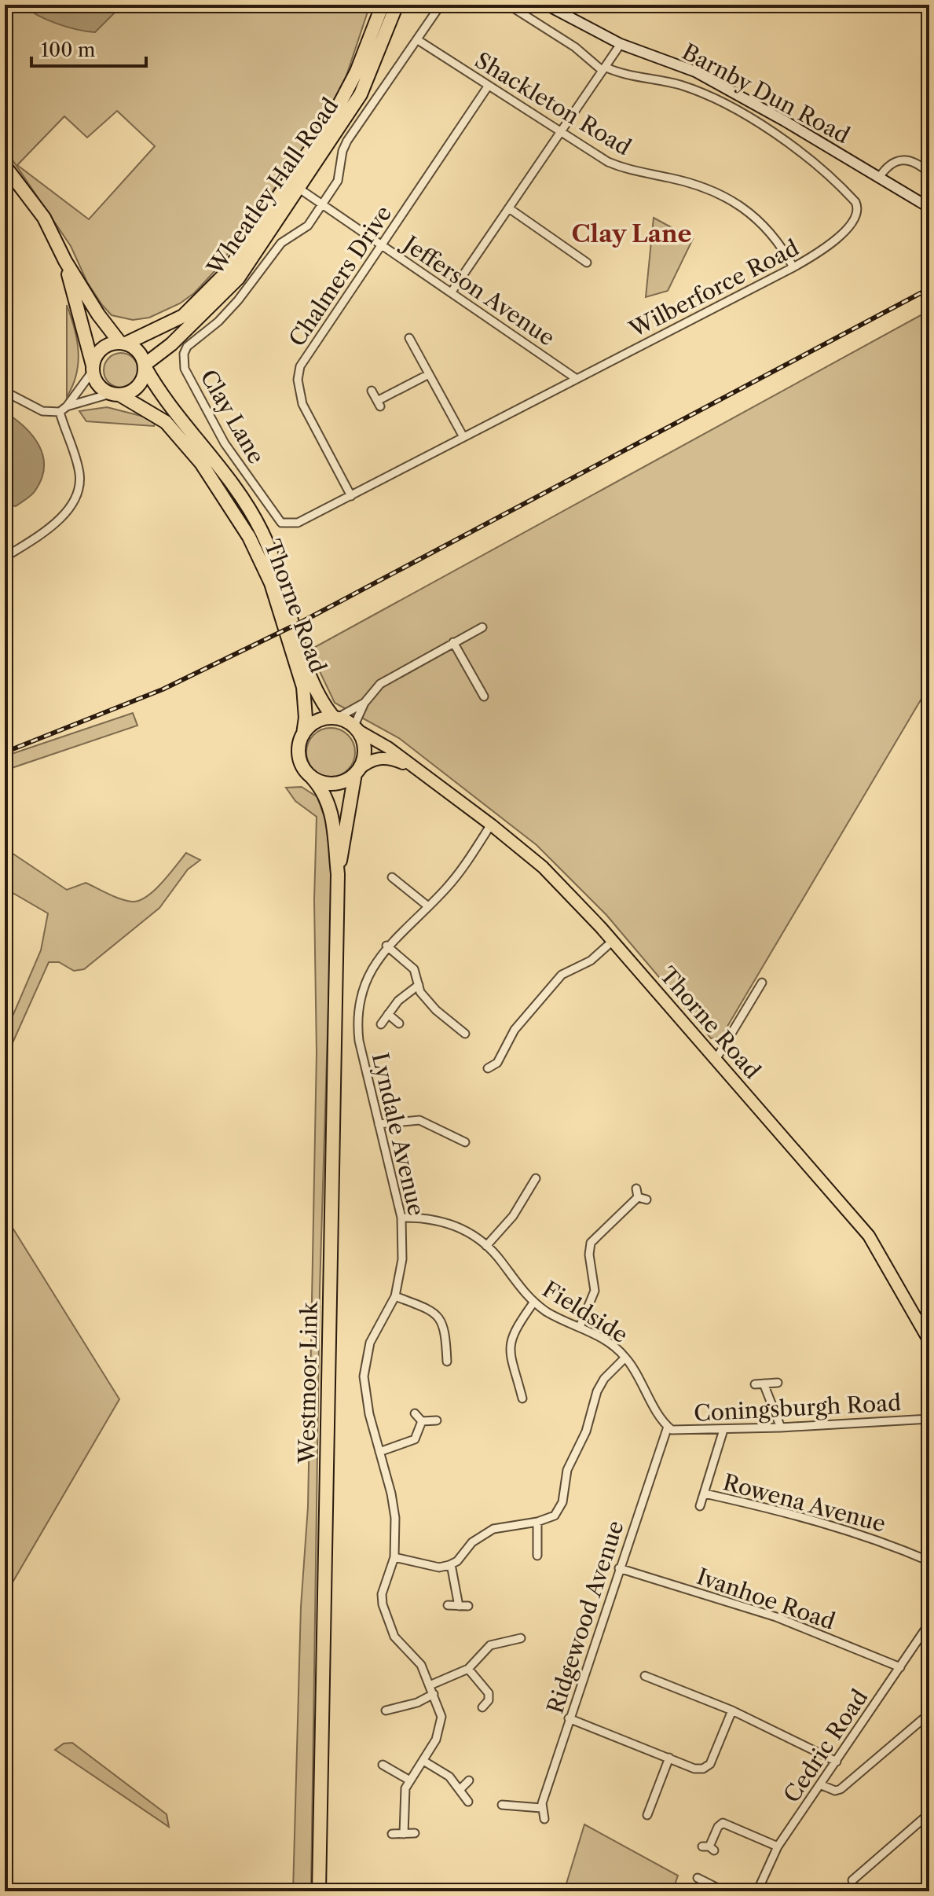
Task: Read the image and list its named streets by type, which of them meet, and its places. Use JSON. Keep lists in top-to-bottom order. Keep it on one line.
{"streets":{"highway":["Wheatley Hall Road","Thorne Road","Westmoor Link"],"street":["Barnby Dun Road","Shackleton Road","Chalmers Drive","Wilberforce Road","Jefferson Avenue","Clay Lane","Lyndale Avenue","Fieldside","Coningsburgh Road","Rowena Avenue","Ivanhoe Road","Ridgewood Avenue","Cedric Road"]},"crossings":[["Shackleton Road","Chalmers Drive"],["Shackleton Road","Wilberforce Road"],["Shackleton Road","Clay Lane"],["Wheatley Hall Road","Jefferson Avenue"],["Wheatley Hall Road","Thorne Road"],["Chalmers Drive","Wilberforce Road"],["Chalmers Drive","Jefferson Avenue"],["Wilberforce Road","Jefferson Avenue"],["Wilberforce Road","Clay Lane"],["Jefferson Avenue","Clay Lane"],["Thorne Road","Lyndale Avenue"],["Thorne Road","Westmoor Link"],["Lyndale Avenue","Fieldside"],["Fieldside","Coningsburgh Road"],["Fieldside","Ridgewood Avenue"],["Coningsburgh Road","Ridgewood Avenue"],["Ivanhoe Road","Ridgewood Avenue"],["Ivanhoe Road","Cedric Road"]],"districts":["Clay Lane"],"scale_bar":"100 m"}
